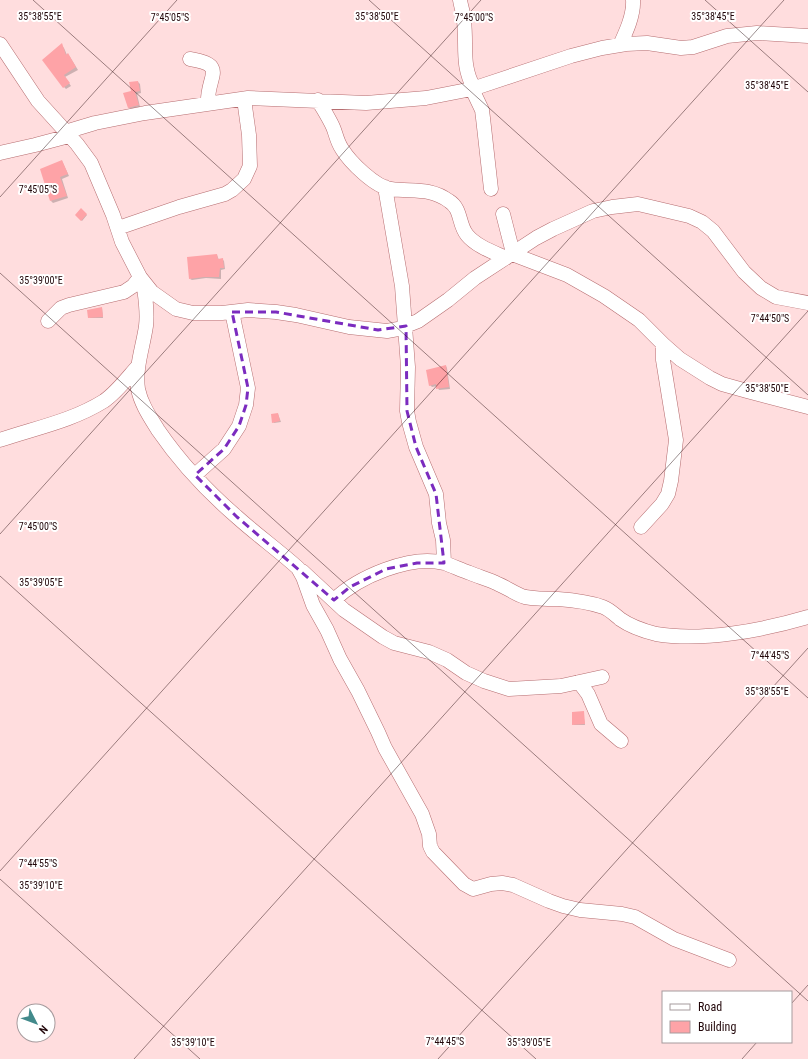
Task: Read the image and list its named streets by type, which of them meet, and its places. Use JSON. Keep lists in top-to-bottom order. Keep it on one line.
{"legend":["Road","Building"],"north":"bottom right","coordinates":["35°38'55\"E","35°38'50\"E","35°38'45\"E","7°45'05\"S","7°45'00\"S","35°39'00\"E","7°44'50\"S","35°39'05\"E","7°44'45\"S","7°44'55\"S","35°39'10\"E"]}
